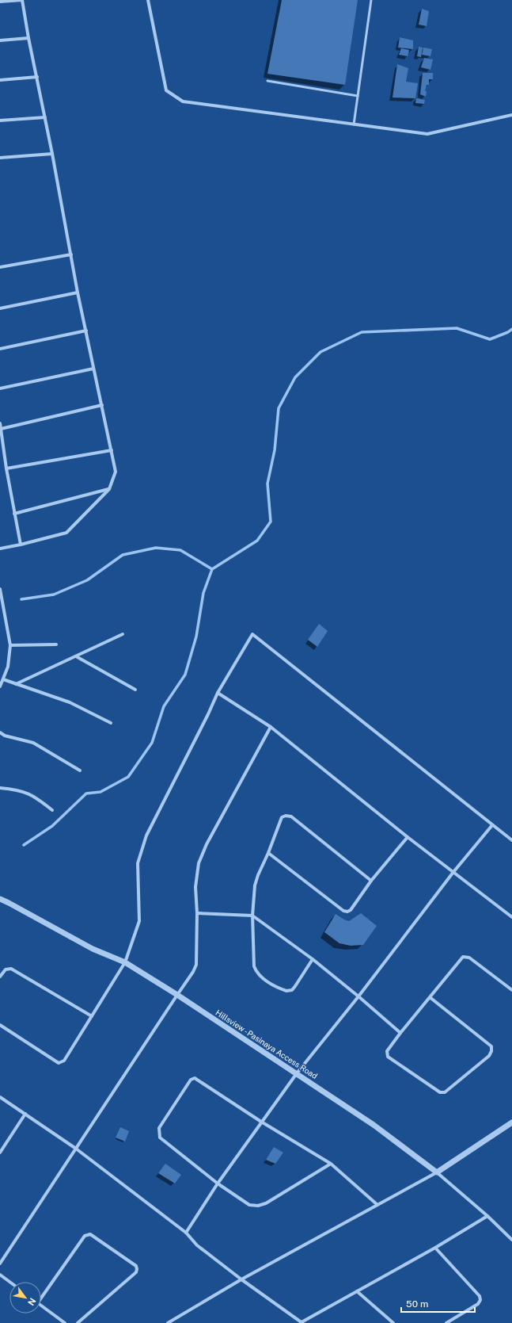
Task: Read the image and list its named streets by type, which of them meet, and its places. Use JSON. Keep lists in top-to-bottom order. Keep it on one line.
{"streets":{"street":["Hillsview - Pasinaya Access Road"]},"scale_bar":"50 m","north":"bottom right"}
